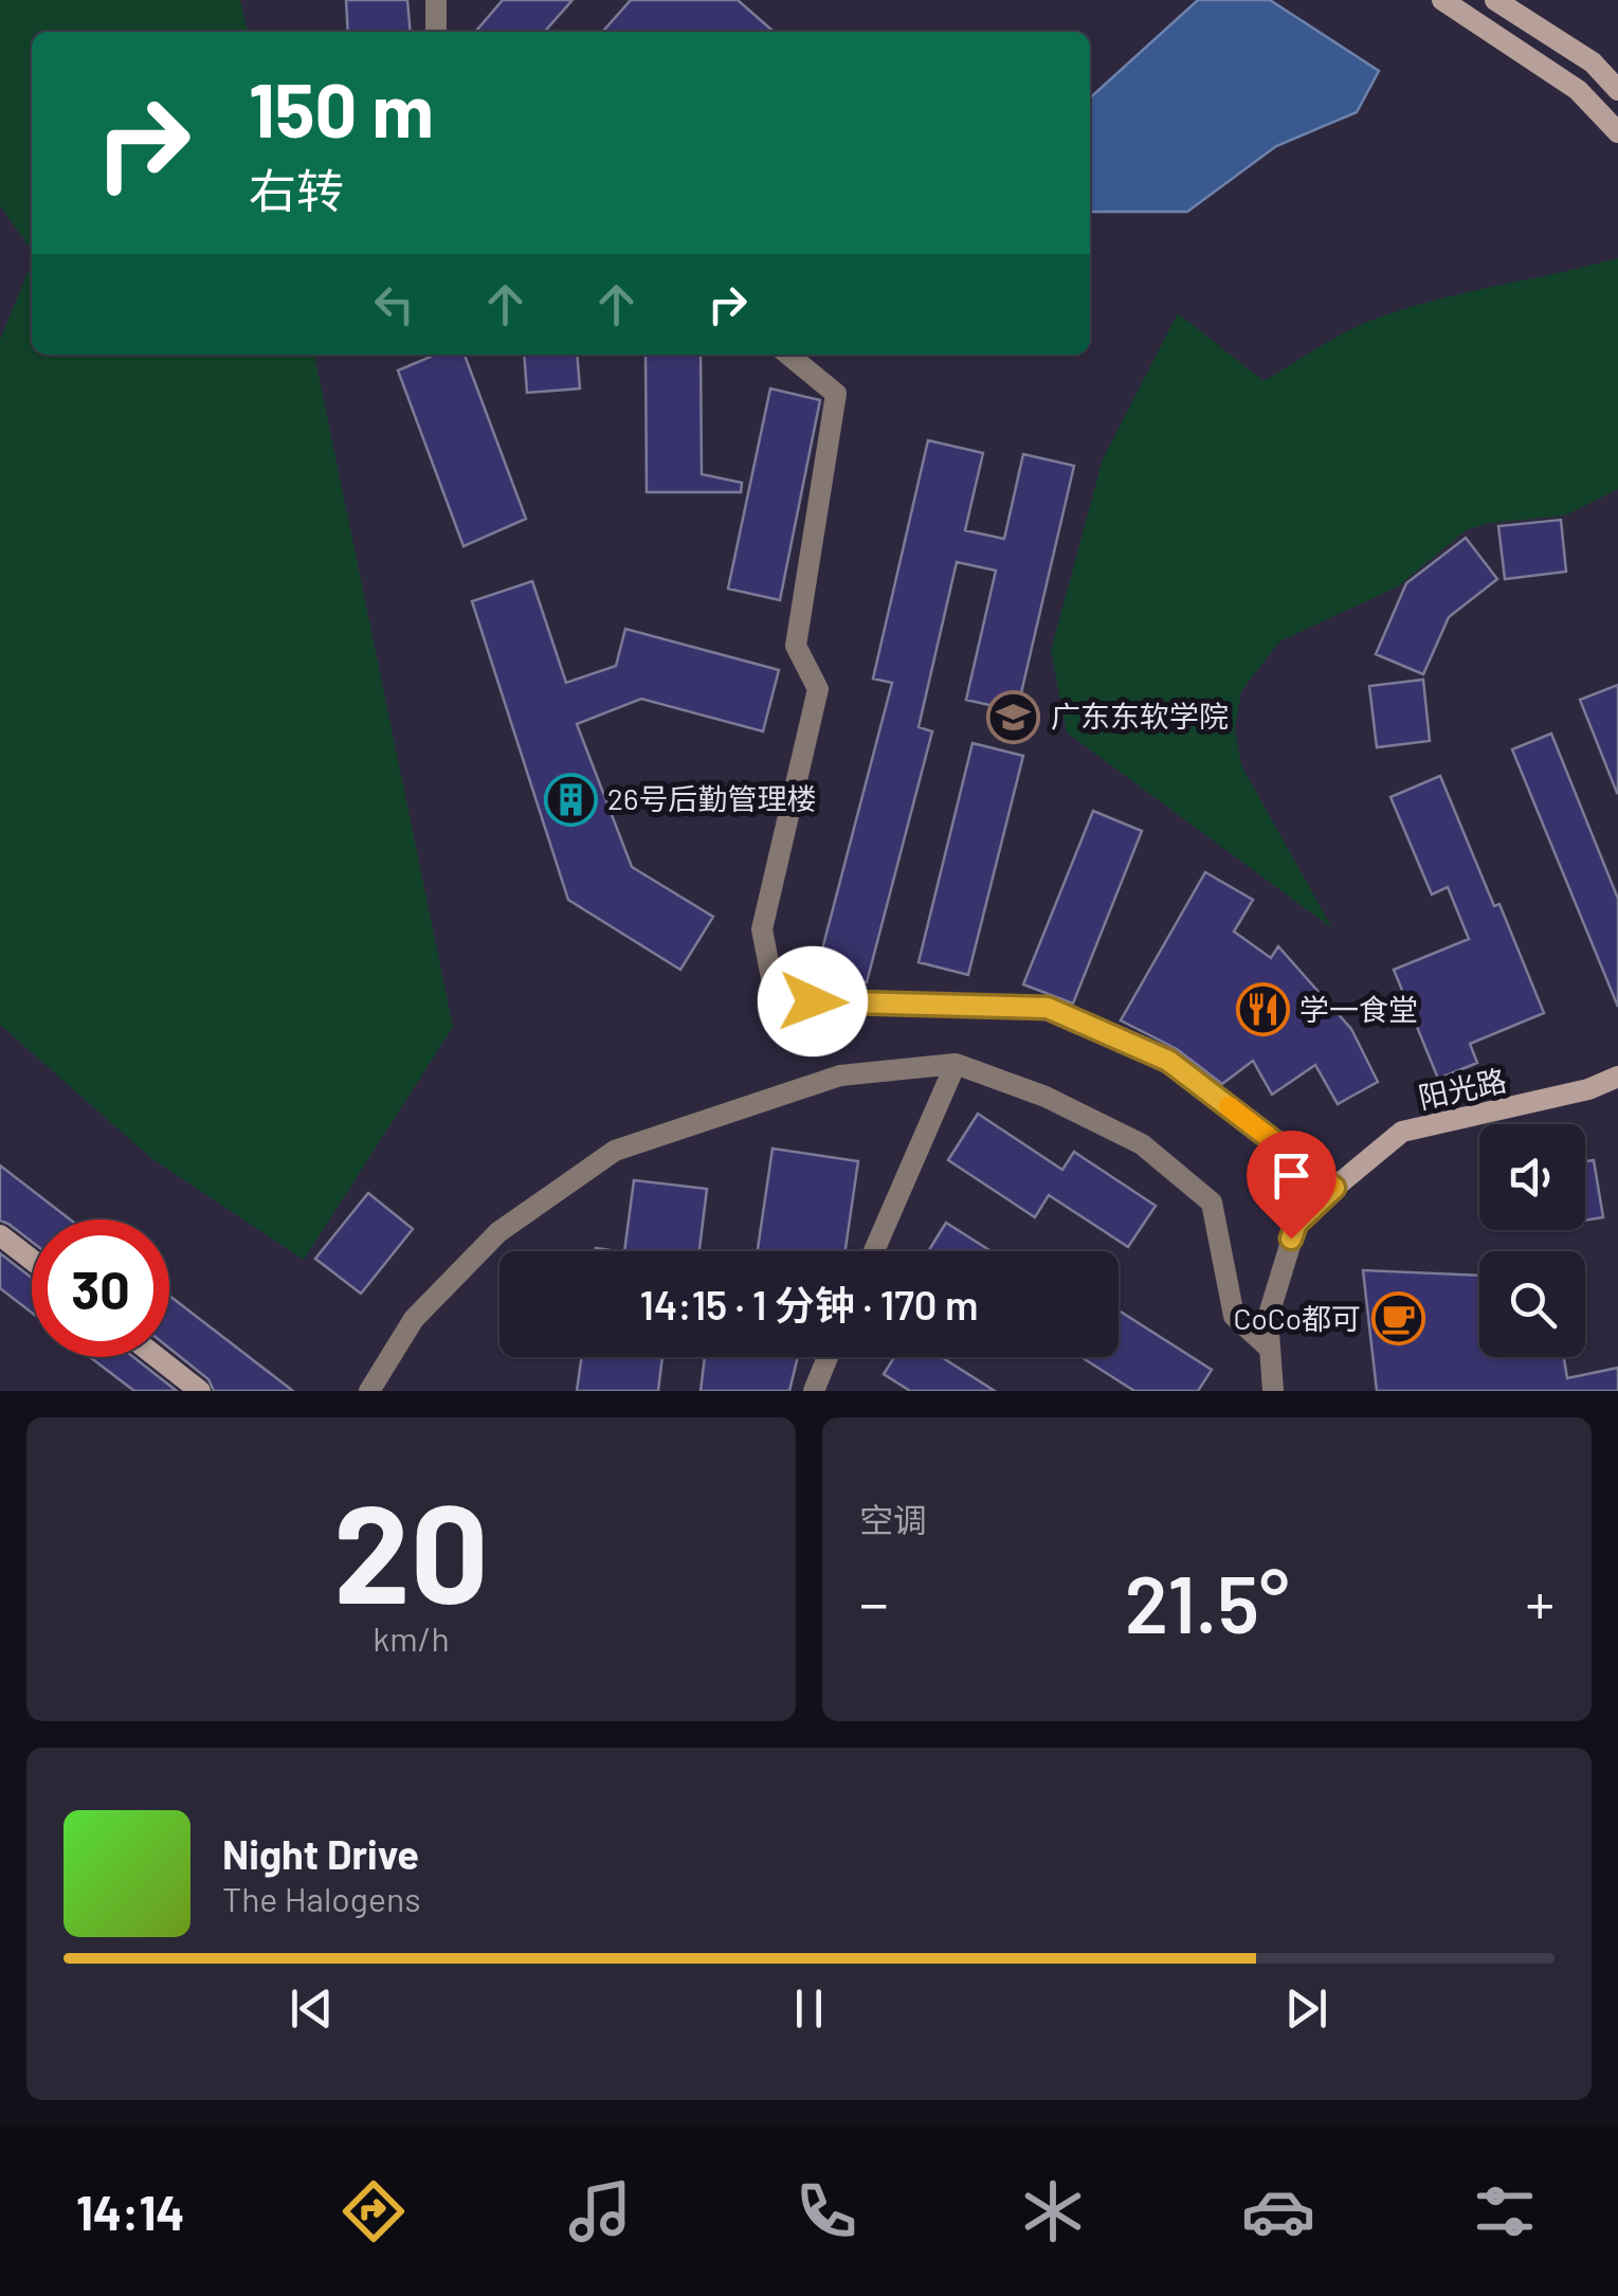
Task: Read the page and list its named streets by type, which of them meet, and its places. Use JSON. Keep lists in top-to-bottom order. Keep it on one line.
{"streets":{"street":["阳光路"]},"places":{"school or university":["广东东软学院"],"building":["26号后勤管理楼"],"restaurant":["学一食堂"],"cafe":["CoCo都可"]},"page":{"turn":["150 m","右转"],"limit":"30","trip":"14:15 · 1 分钟 · 170 m","tile":[["20","km/h"],"空调"],"heat":["−","21.5°","+"],"song":["Night Drive","The Halogens"],"tabs":"14:14"}}
